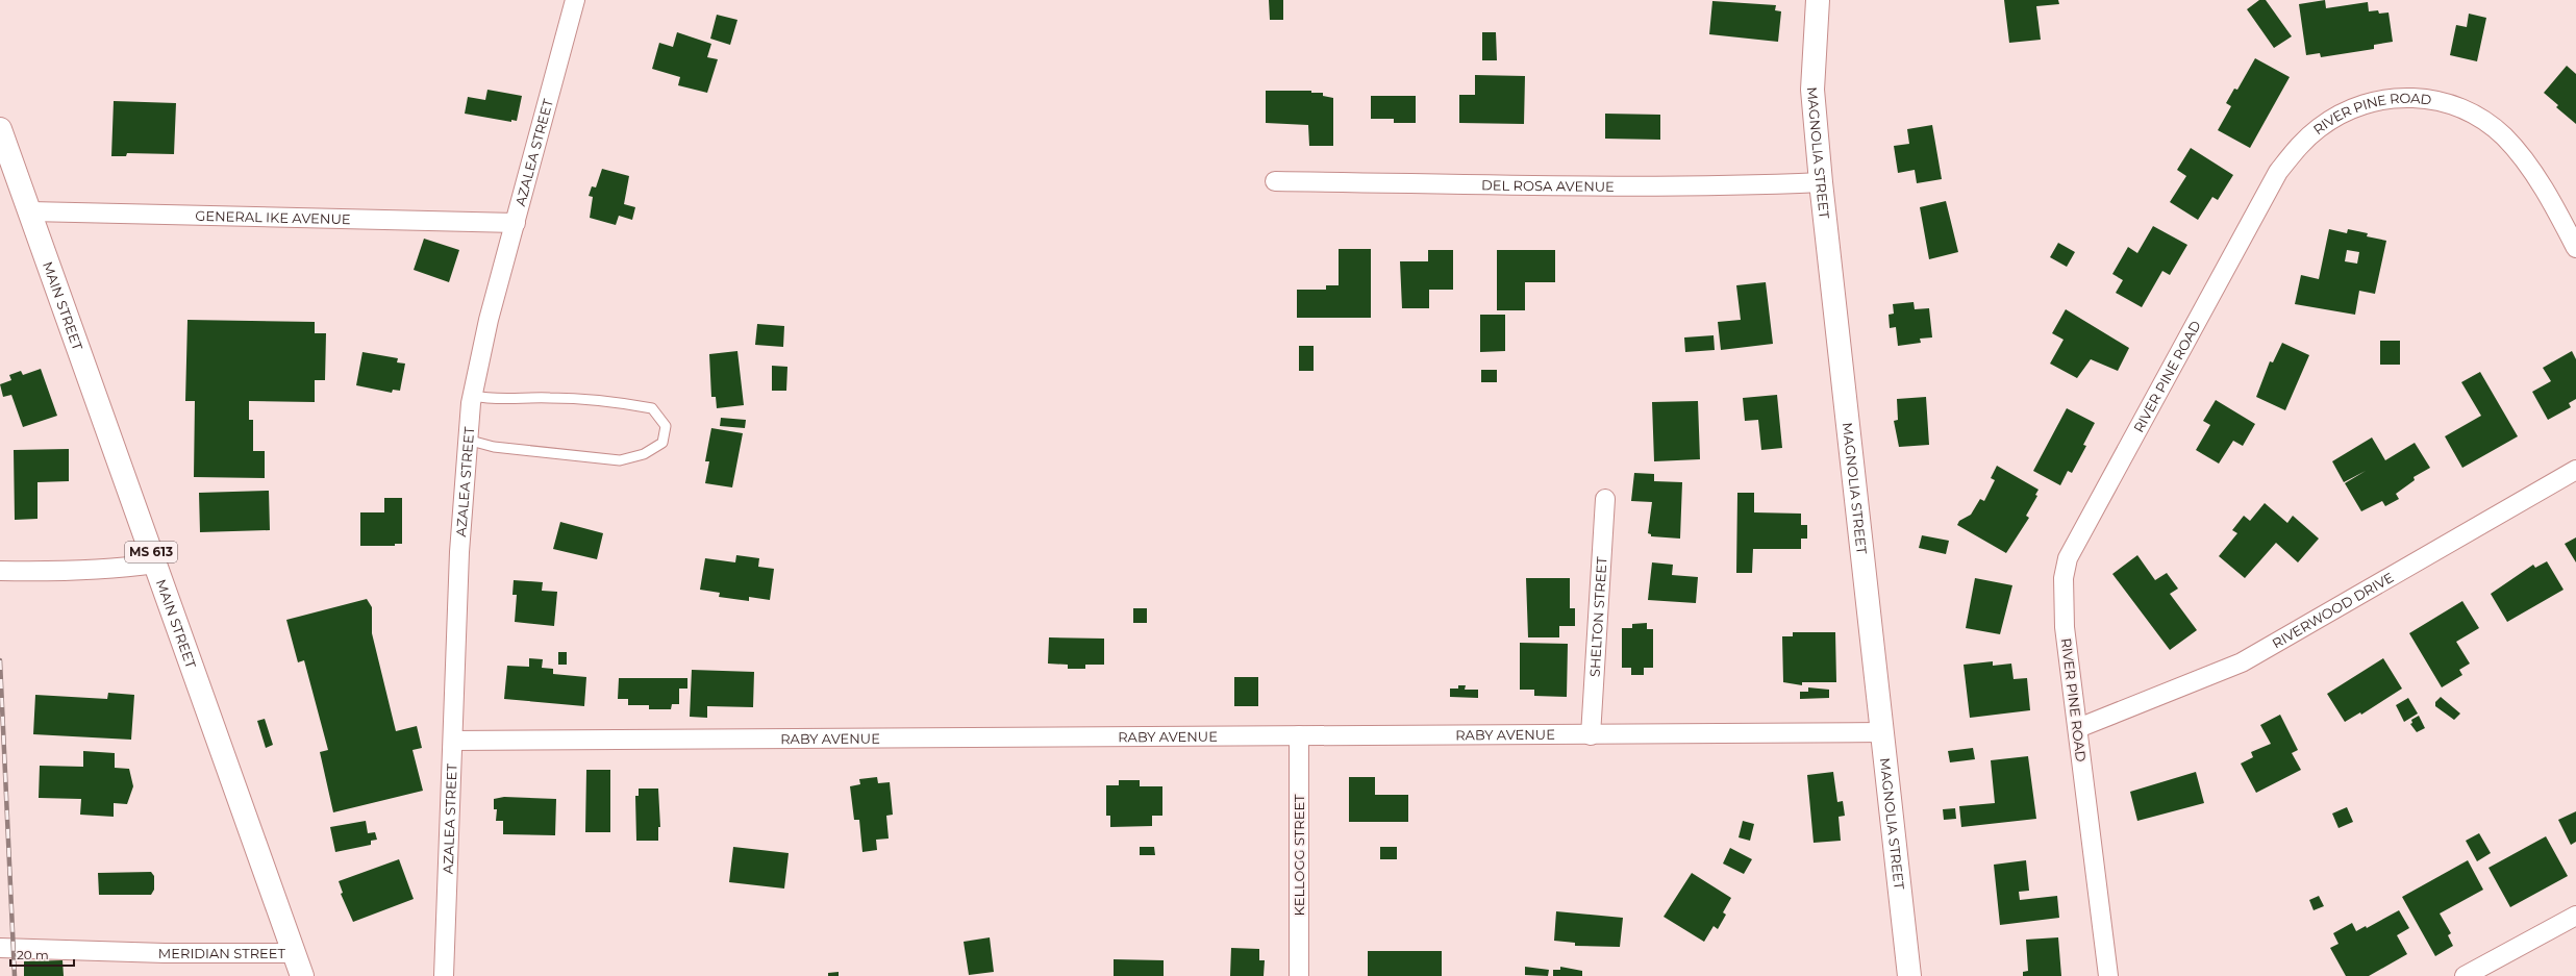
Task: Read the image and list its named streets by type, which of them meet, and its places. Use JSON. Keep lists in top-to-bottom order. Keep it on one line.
{"streets":{"street":["RIVER PINE ROAD","AZALEA STREET","MAGNOLIA STREET","DEL ROSA AVENUE","GENERAL IKE AVENUE","MAIN STREET","MS 613","RIVERWOOD DRIVE","SHELTON STREET","RABY AVENUE","KELLOGG STREET","MERIDIAN STREET"]},"crossings":[["RIVER PINE ROAD","RIVERWOOD DRIVE"],["AZALEA STREET","GENERAL IKE AVENUE"],["AZALEA STREET","RABY AVENUE"],["MAGNOLIA STREET","DEL ROSA AVENUE"],["MAGNOLIA STREET","RABY AVENUE"],["GENERAL IKE AVENUE","MAIN STREET"],["MAIN STREET","MERIDIAN STREET"],["SHELTON STREET","RABY AVENUE"],["RABY AVENUE","KELLOGG STREET"]],"scale_bar":"20 m"}
